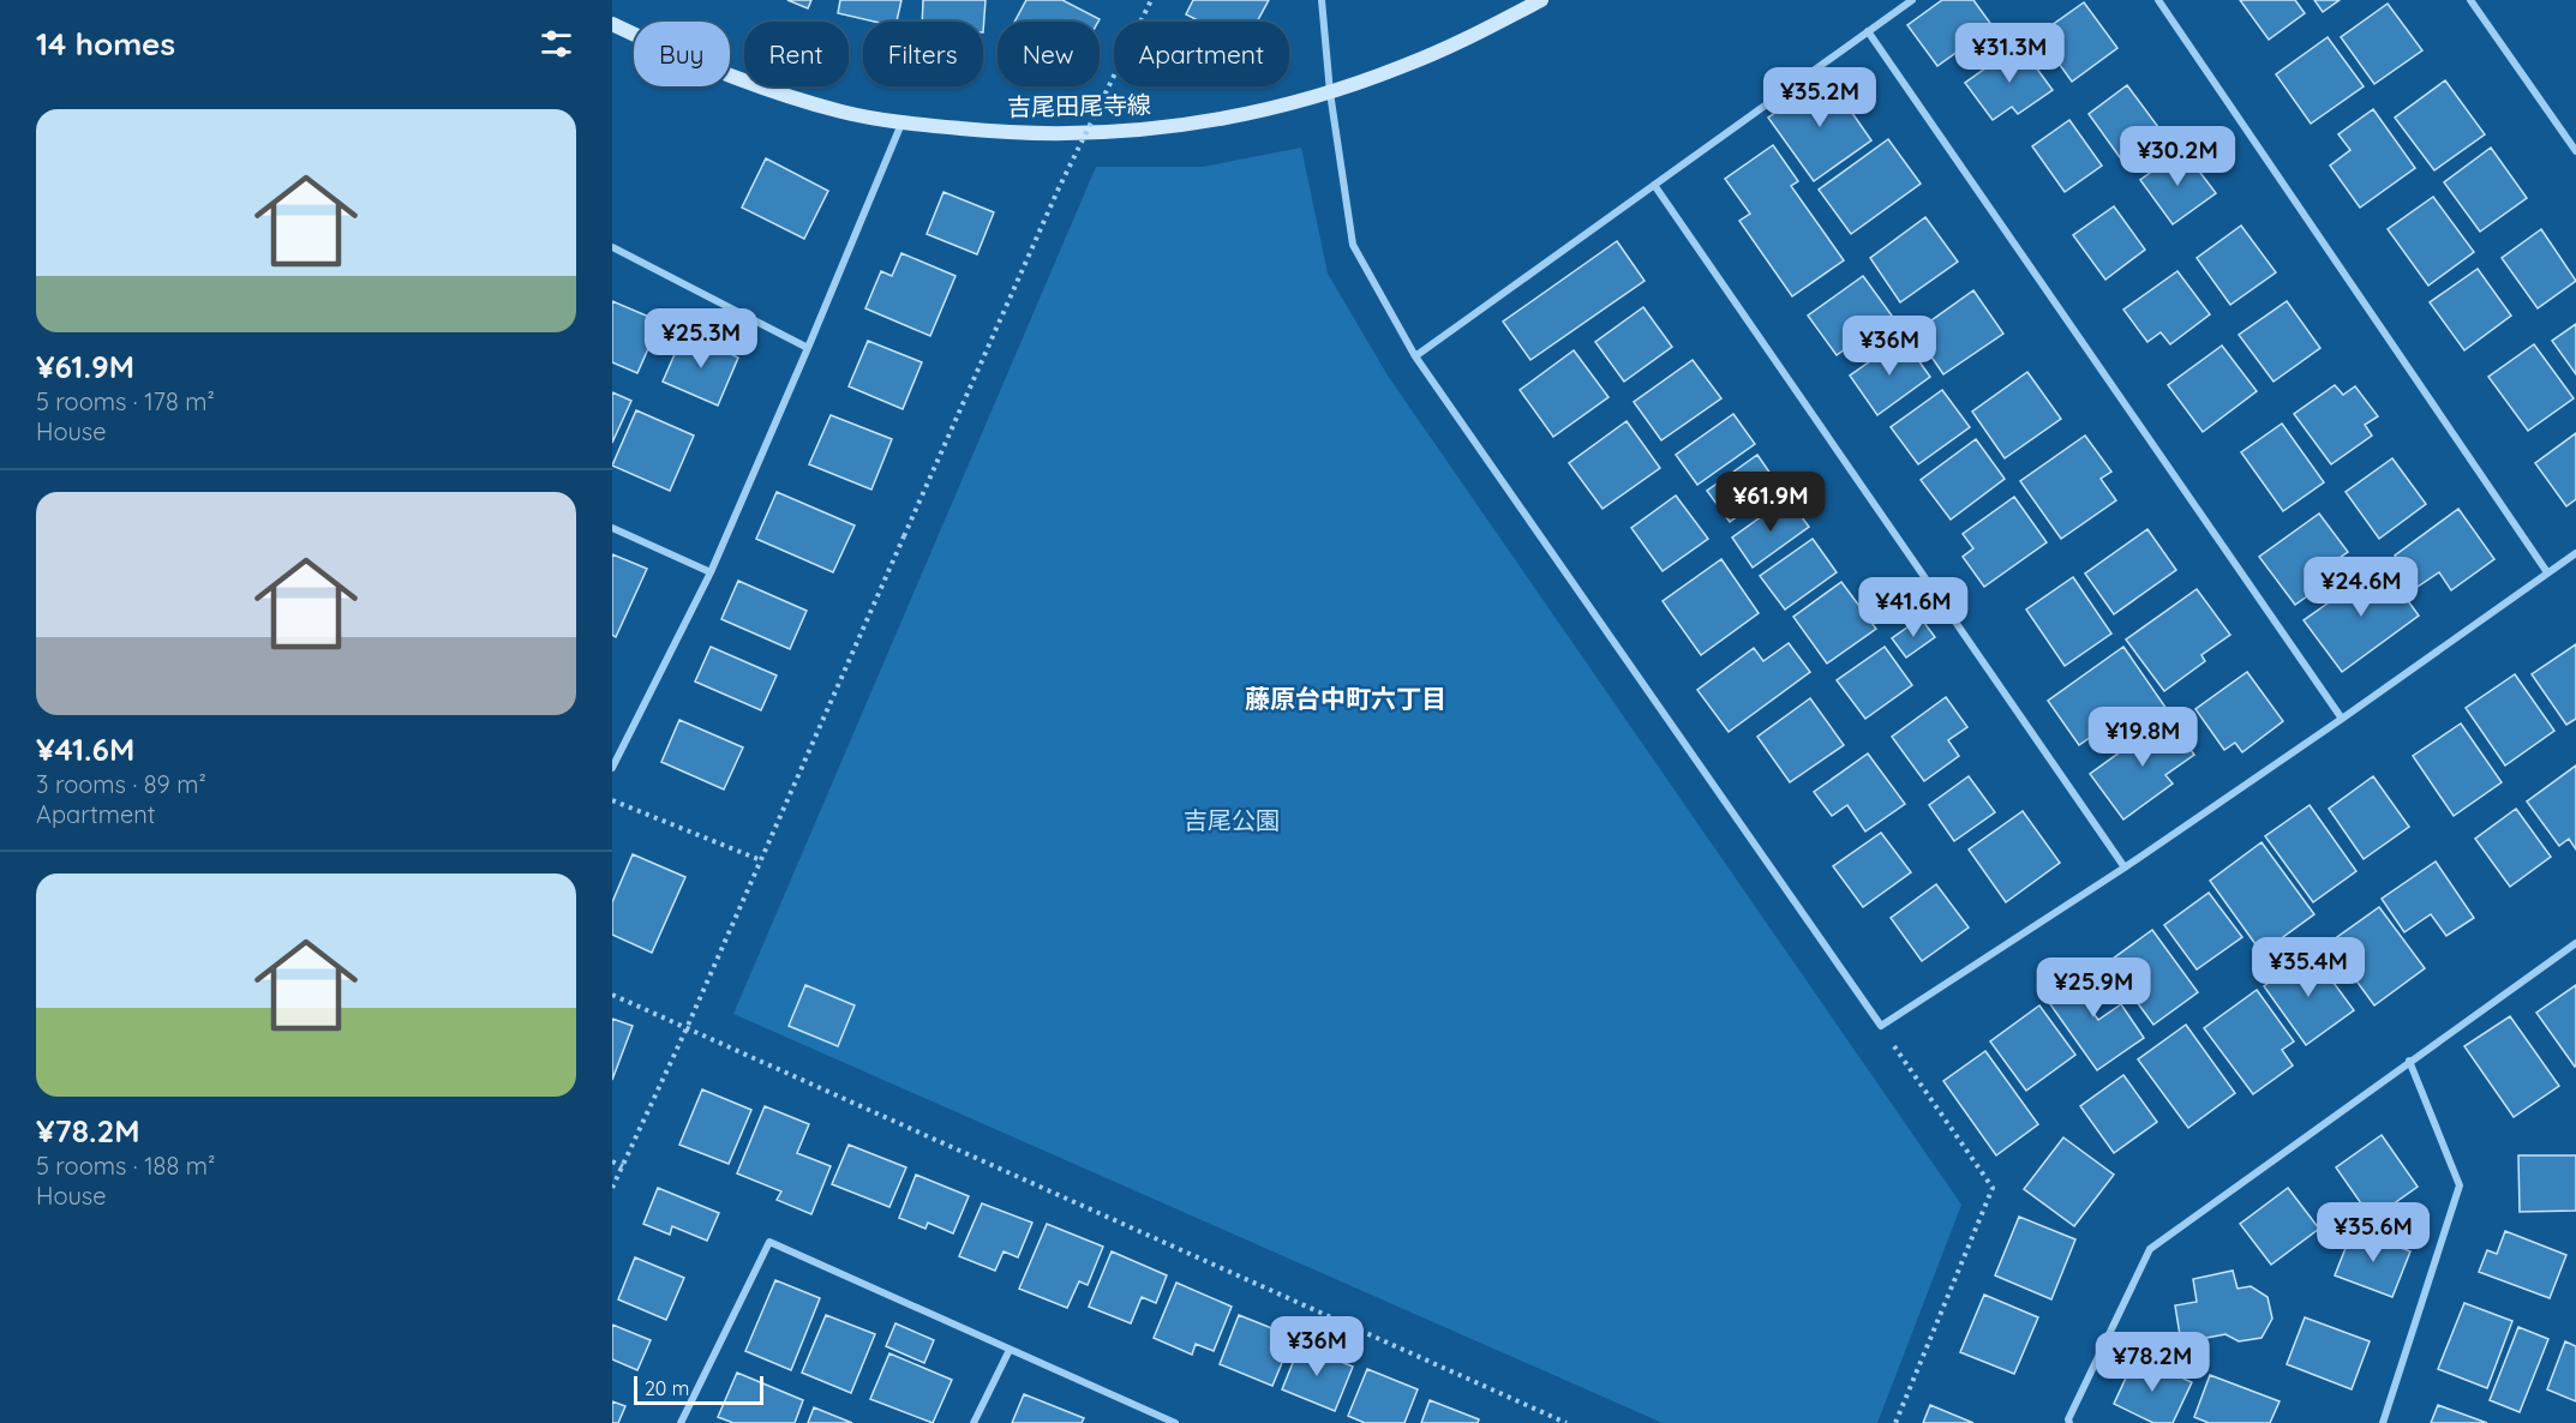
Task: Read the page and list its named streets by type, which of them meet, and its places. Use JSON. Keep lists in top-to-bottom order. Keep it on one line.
{"streets":{"street":["吉尾田尾寺線"]},"districts":["藤原台中町六丁目"],"parks":["吉尾公園"],"scale_bar":"20 m","page":{"heading":"14 homes","chip":["Buy","Rent","Filters","New","Apartment"],"price":["¥31.3M","¥35.2M","¥30.2M","¥25.3M","¥36M","¥61.9M","¥24.6M","¥41.6M","¥19.8M","¥35.4M","¥25.9M","¥35.6M","¥36M","¥78.2M"],"list":[{"name":"¥61.9M","note":"5 rooms · 178 m² · House"},{"name":"¥41.6M","note":"3 rooms · 89 m² · Apartment"},{"name":"¥78.2M","note":"5 rooms · 188 m² · House"}],"scale":"20 m"}}
